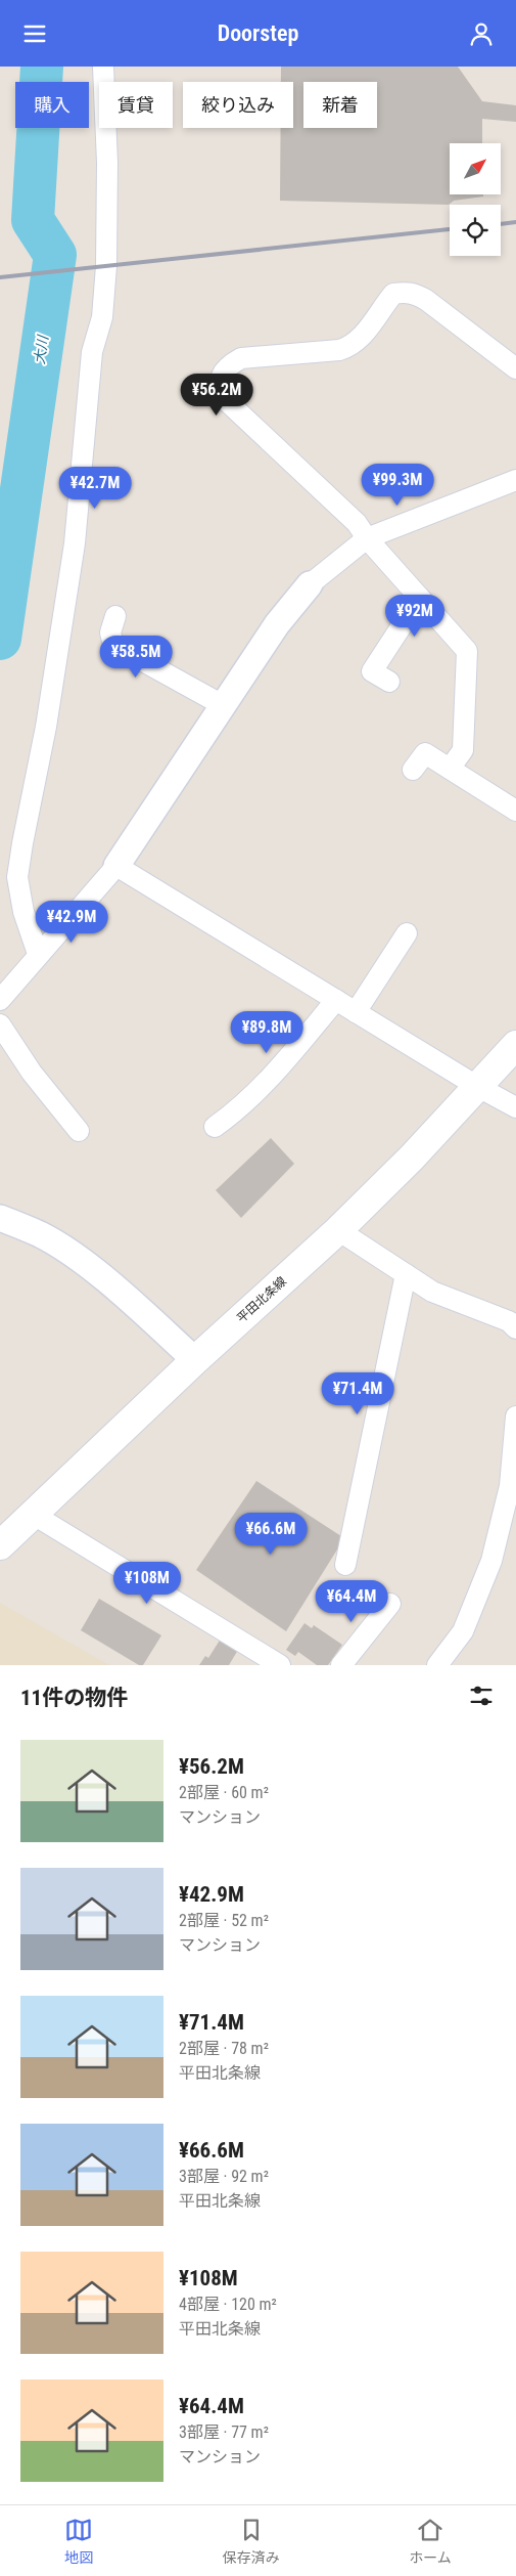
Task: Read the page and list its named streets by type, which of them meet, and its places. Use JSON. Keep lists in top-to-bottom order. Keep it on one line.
{"streets":{"main road":["平田北条線"]},"water":["大川"],"north":"top right","page":{"header":"Doorstep","chip":["購入","賃貸","絞り込み","新着"],"price":["¥56.2M","¥99.3M","¥42.7M","¥92M","¥58.5M","¥42.9M","¥89.8M","¥71.4M","¥66.6M","¥108M","¥64.4M"],"heading":"11件の物件","list":[{"name":"¥56.2M","note":"2部屋 · 60 m² · マンション"},{"name":"¥42.9M","note":"2部屋 · 52 m² · マンション"},{"name":"¥71.4M","note":"2部屋 · 78 m² · 平田北条線"},{"name":"¥66.6M","note":"3部屋 · 92 m² · 平田北条線"},{"name":"¥108M","note":"4部屋 · 120 m² · 平田北条線"},{"name":"¥64.4M","note":"3部屋 · 77 m² · マンション"}],"tabs":["地図","保存済み","ホーム"]}}
